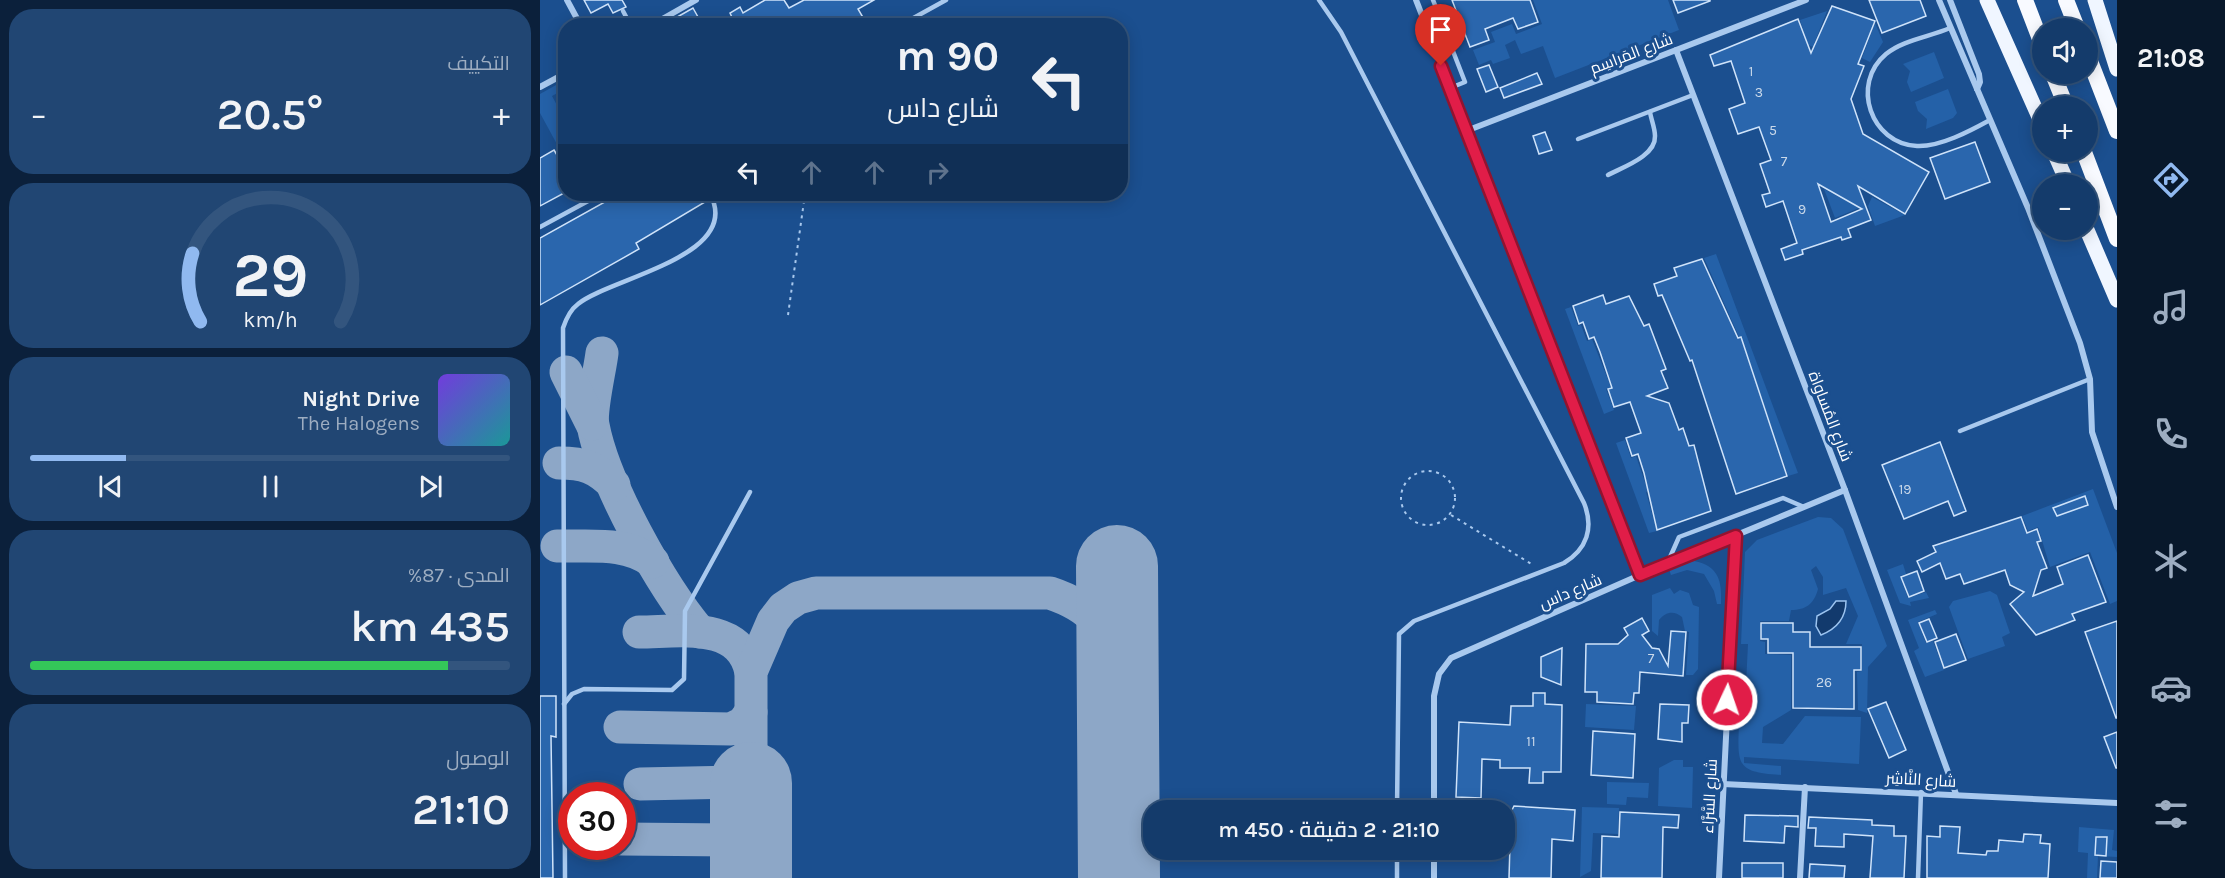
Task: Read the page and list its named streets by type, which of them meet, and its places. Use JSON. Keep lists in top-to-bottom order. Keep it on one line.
{"streets":{"street":["شارع المَراسِم","شارع المُساواة","شارع داس","شارع النَّاشِر","شارع السَّرَّاء"]},"crossings":[["شارع المَراسِم","شارع المُساواة"],["شارع المُساواة","شارع داس"],["شارع المُساواة","شارع النَّاشِر"],["شارع داس","شارع السَّرَّاء"],["شارع النَّاشِر","شارع السَّرَّاء"]],"house_numbers":["1","3","5","7","9","19","7","26","11"],"page":{"tabs":"21:08","tile":["التكييف",["المدى · 87%","435 km"],["الوصول","21:10"]],"map_buttons":["+","−"],"turn":["90 m","شارع داس"],"heat":["−","20.5°","+"],"song":["Night Drive","The Halogens"],"limit":"30","trip":"21:10 · 2 دقيقة · 450 m","gauge":["29","km/h"]}}
